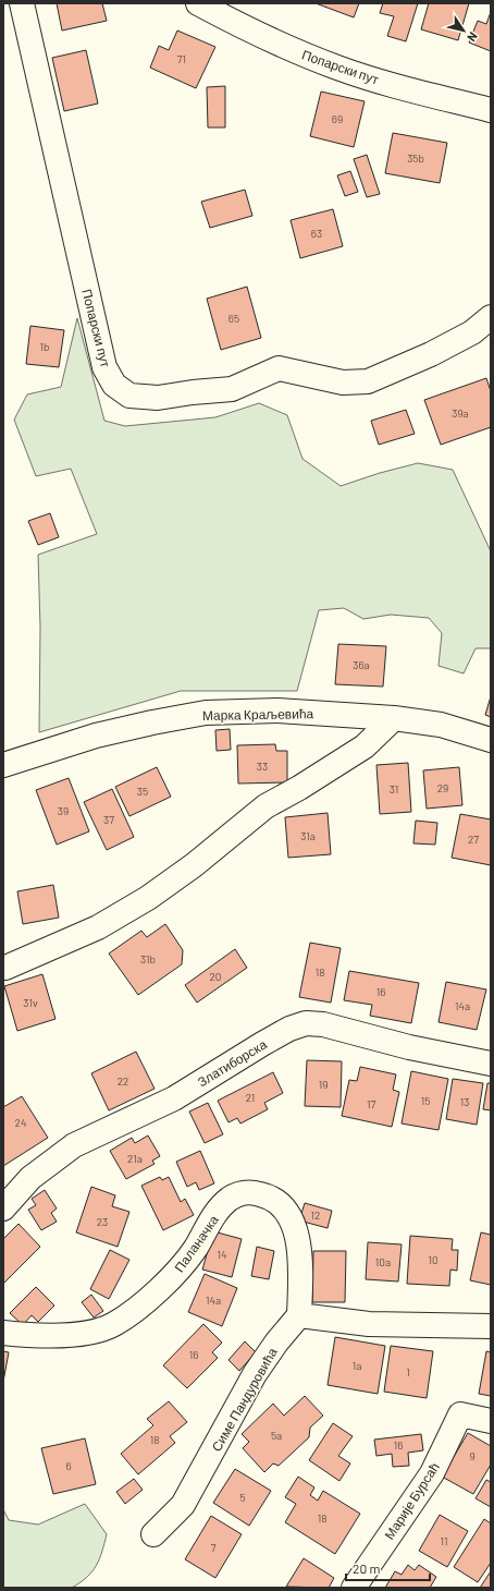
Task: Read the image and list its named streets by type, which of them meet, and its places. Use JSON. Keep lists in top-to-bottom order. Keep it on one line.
{"streets":{"street":["Попарски пут","Марка Краљевића","Златиборска","Паланачка","Симе Пандуровића","Марије Бурсаћ"]},"crossings":[["Паланачка","Симе Пандуровића"]],"house_numbers":["71","69","35b","63","65","1b","39a","36a","33","29","31","35","39","37","31a","27","31b","18","20","16","31v","14a","22","19","21","15","13","17","24","21a","12","23","14","10","10a","14a","16","1a","1","5a","18","16","9","6","5","18","11","7"],"scale_bar":"20 m","north":"bottom right"}
